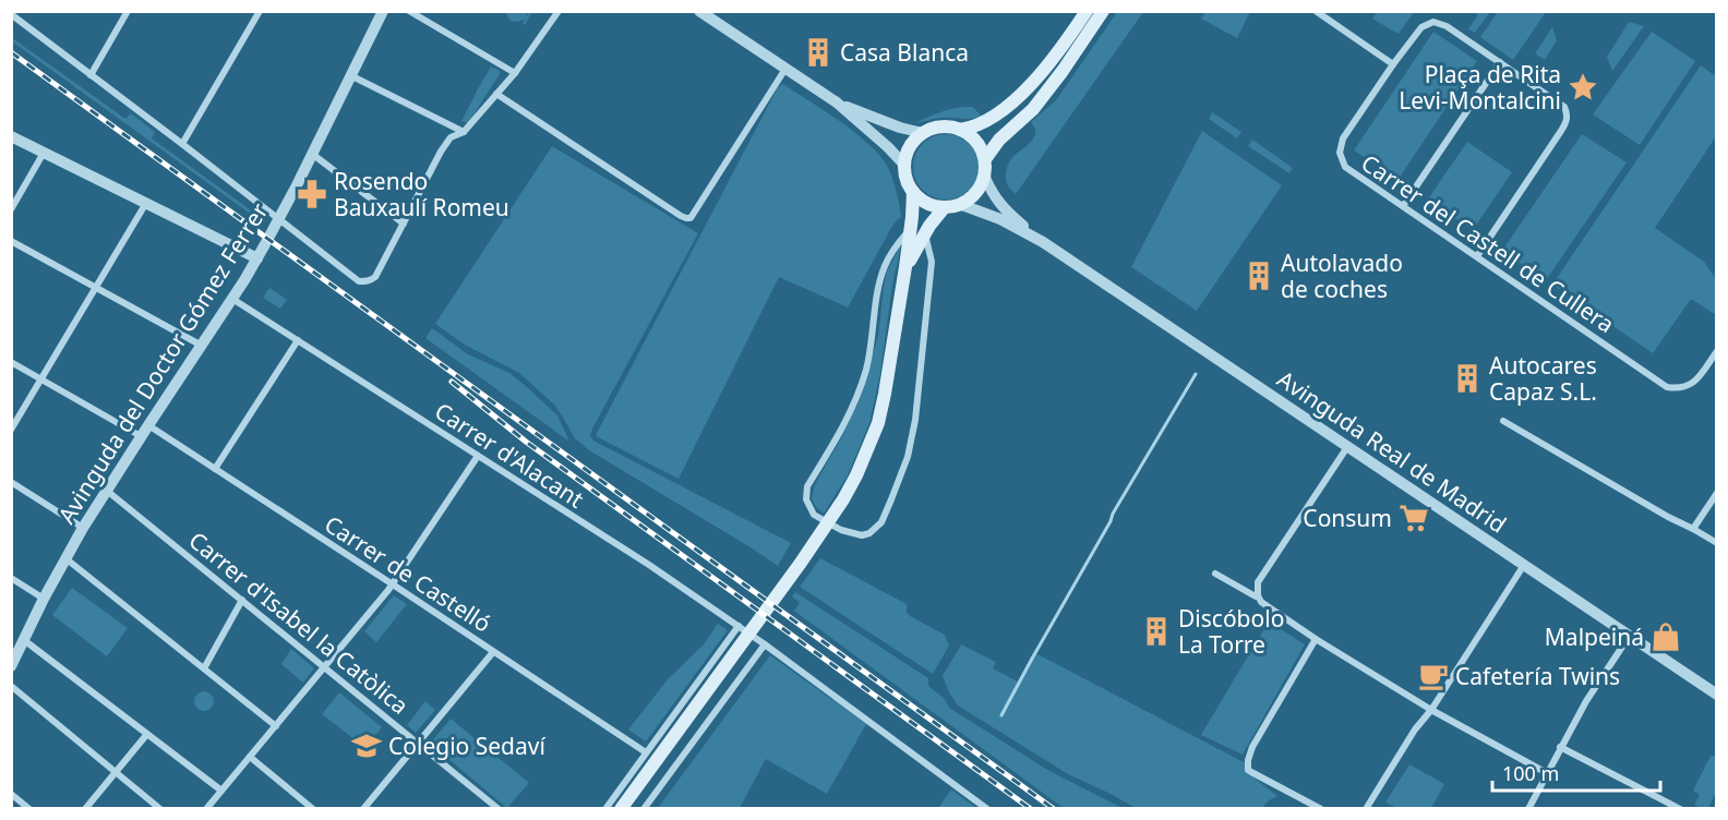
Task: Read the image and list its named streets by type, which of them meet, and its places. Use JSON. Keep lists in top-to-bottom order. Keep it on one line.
{"streets":{"street":["Carrer del Castell de Cullera","Avinguda del Doctor Gómez Ferrer","Avinguda Real de Madrid","Carrer d'Alacant","Carrer de Castelló","Carrer d'Isabel la Catòlica"]},"crossings":[["Avinguda del Doctor Gómez Ferrer","Carrer d'Alacant"],["Avinguda del Doctor Gómez Ferrer","Carrer de Castelló"],["Avinguda del Doctor Gómez Ferrer","Carrer d'Isabel la Catòlica"]],"places":{"building":["Casa Blanca","Autolavado de coches","Autocares Capaz S.L.","Discóbolo La Torre"],"place":["Plaça de Rita Levi-Montalcini"],"pharmacy":["Rosendo Bauxaulí Romeu"],"supermarket":["Consum"],"shop":["Malpeiná"],"cafe":["Cafetería Twins"],"school or university":["Colegio Sedaví"]},"scale_bar":"100 m"}
